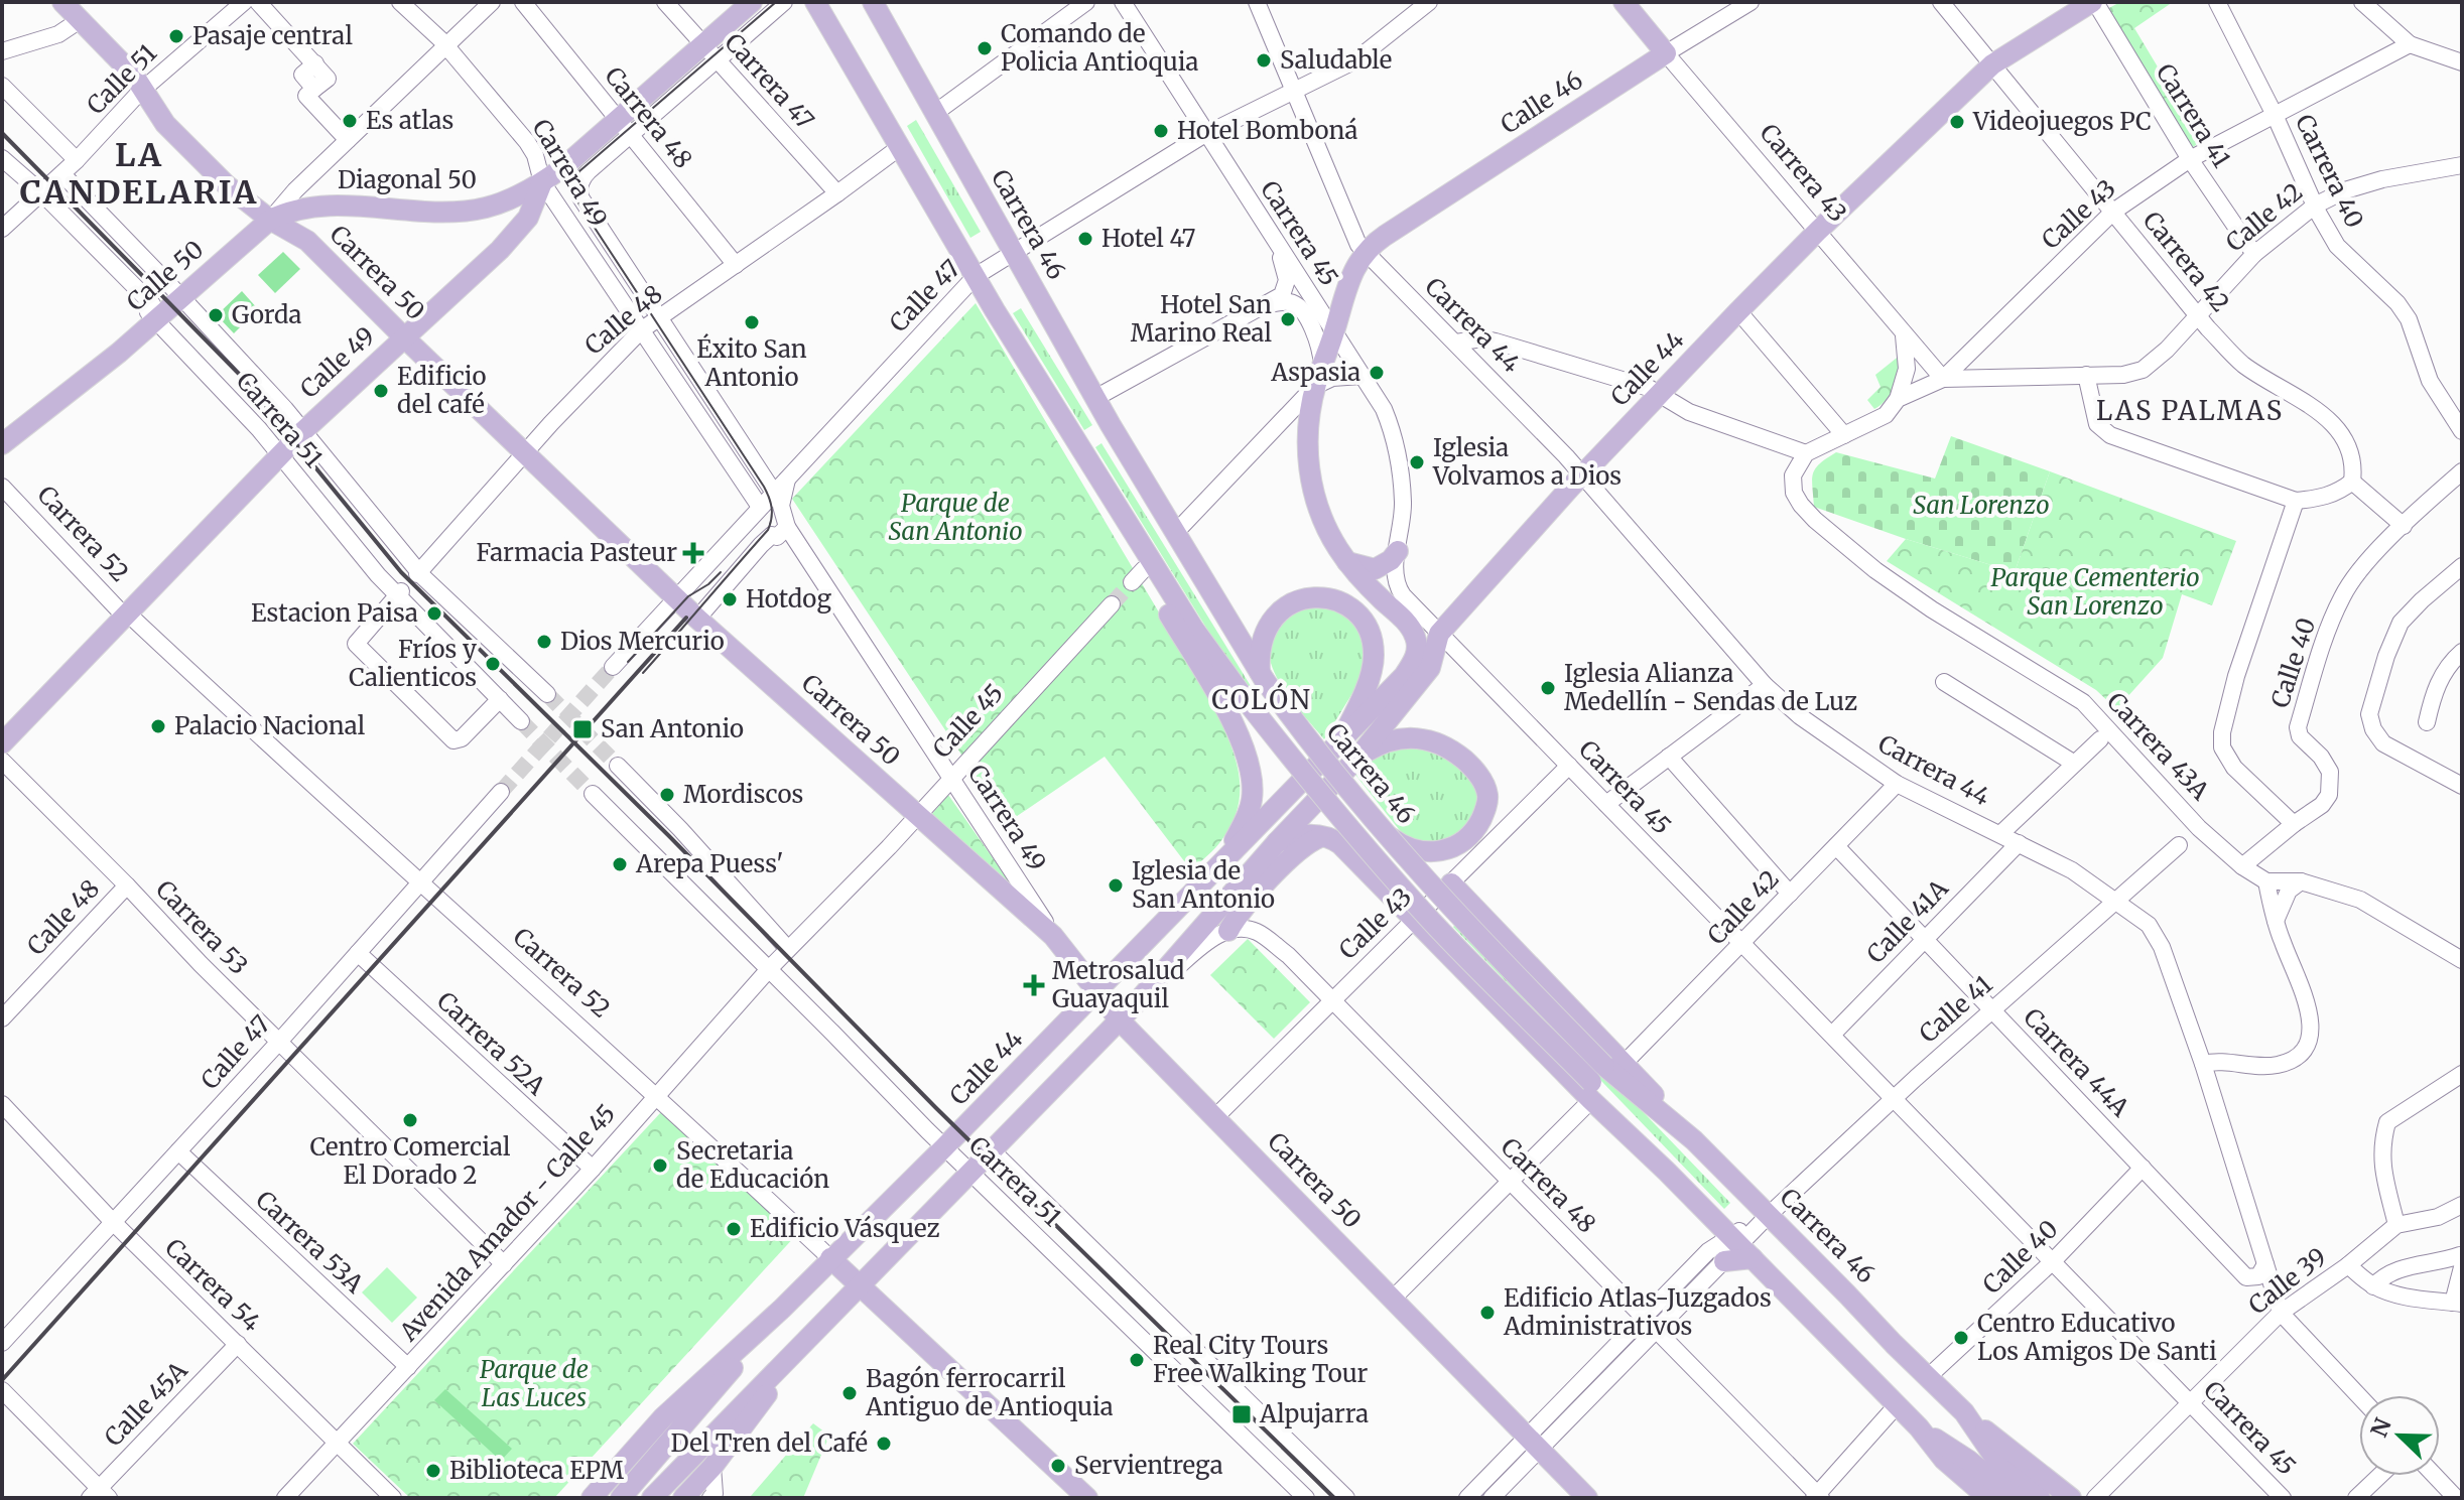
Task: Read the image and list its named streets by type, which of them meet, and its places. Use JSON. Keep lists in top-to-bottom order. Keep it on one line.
{"streets":{"main road":["Calle 46","Carrera 43","Diagonal 50","Carrera 46","Carrera 50","Calle 50","Calle 49","Calle 44","Carrera 52"],"street":["Calle 51","Carrera 47","Carrera 41","Carrera 48","Carrera 40","Carrera 49","Calle 43","Calle 42","Carrera 45","Carrera 42","Calle 47","Calle 48","Carrera 44","Carrera 51","Calle 40","Calle 45","Carrera 43A","Calle 41A","Carrera 53","Calle 41","Carrera 52A","Carrera 44A","Avenida Amador - Calle 45","Carrera 53A","Calle 39","Carrera 54","Calle 45A"]},"crossings":[["Calle 51","Carrera 50"],["Calle 51","Carrera 51"],["Carrera 47","Calle 48"],["Carrera 47","Calle 49"],["Calle 46","Carrera 43"],["Calle 46","Carrera 44"],["Carrera 41","Calle 43"],["Carrera 41","Calle 42"],["Carrera 41","Calle 44"],["Carrera 48","Calle 43"],["Carrera 48","Calle 42"],["Carrera 48","Calle 48"],["Carrera 48","Calle 49"],["Carrera 48","Calle 44"],["Carrera 48","Calle 41"],["Carrera 40","Calle 43"],["Carrera 40","Calle 42"],["Carrera 49","Diagonal 50"],["Carrera 49","Carrera 50"],["Carrera 49","Calle 50"],["Carrera 49","Calle 47"],["Carrera 49","Calle 48"],["Carrera 49","Calle 49"],["Carrera 49","Calle 45"],["Carrera 43","Calle 43"],["Carrera 43","Calle 42"],["Carrera 43","Calle 44"],["Diagonal 50","Carrera 50"],["Diagonal 50","Calle 50"],["Diagonal 50","Calle 49"],["Calle 43","Calle 42"],["Calle 43","Carrera 46"],["Calle 43","Carrera 45"],["Calle 43","Carrera 42"],["Calle 43","Carrera 50"],["Calle 43","Carrera 43A"],["Calle 42","Carrera 46"],["Calle 42","Carrera 45"],["Calle 42","Carrera 42"],["Calle 42","Carrera 50"],["Calle 42","Carrera 44"],["Calle 42","Carrera 44A"],["Carrera 46","Calle 47"],["Carrera 46","Calle 48"],["Carrera 46","Calle 44"],["Carrera 46","Calle 40"],["Carrera 46","Calle 41"],["Carrera 45","Calle 47"],["Carrera 45","Calle 44"],["Carrera 45","Calle 40"],["Carrera 45","Calle 41A"],["Carrera 45","Calle 41"],["Carrera 45","Calle 39"],["Carrera 42","Calle 44"],["Carrera 50","Calle 50"],["Carrera 50","Calle 47"],["Carrera 50","Calle 48"],["Carrera 50","Calle 49"],["Carrera 50","Calle 44"],["Carrera 50","Calle 45"],["Carrera 50","Calle 41"],["Calle 50","Carrera 51"],["Calle 47","Carrera 44"],["Calle 47","Carrera 52"],["Calle 47","Carrera 53"],["Calle 47","Carrera 52A"],["Calle 47","Carrera 53A"],["Calle 47","Carrera 54"],["Calle 48","Carrera 51"],["Calle 48","Carrera 53"],["Carrera 44","Calle 44"],["Carrera 44","Calle 41A"],["Carrera 44","Calle 41"],["Carrera 44","Carrera 44A"],["Carrera 44","Calle 39"],["Calle 49","Carrera 51"],["Calle 49","Carrera 52"],["Calle 44","Carrera 51"],["Calle 44","Carrera 52"],["Carrera 51","Calle 45"],["Carrera 51","Avenida Amador - Calle 45"],["Carrera 52","Avenida Amador - Calle 45"],["Calle 40","Carrera 43A"],["Calle 40","Carrera 44A"],["Calle 45","Avenida Amador - Calle 45"],["Calle 41A","Carrera 44A"],["Carrera 53","Avenida Amador - Calle 45"],["Calle 41","Carrera 44A"],["Carrera 52A","Avenida Amador - Calle 45"],["Avenida Amador - Calle 45","Carrera 53A"],["Avenida Amador - Calle 45","Carrera 54"],["Carrera 54","Calle 45A"]],"districts":["LA CANDELARIA","LAS PALMAS","COLÓN"],"parks":["Parque de San Antonio","San Lorenzo","Parque Cementerio San Lorenzo","Parque de Las Luces"],"places":{"other":["Pasaje central","Comando de Policia Antioquia","Saludable","Es atlas","Videojuegos PC","Hotel Bomboná","Hotel 47","Gorda","Hotel San Marino Real","Éxito San Antonio","Aspasia","Edificio del café","Iglesia Volvamos a Dios","Hotdog","Estacion Paisa","Dios Mercurio","Fríos y Calienticos","Iglesia Alianza Medellín - Sendas de Luz","Palacio Nacional","Mordiscos","Arepa Puess'","Iglesia de San Antonio","Centro Comercial El Dorado 2","Secretaria de Educación","Edificio Vásquez","Edificio Atlas-Juzgados Administrativos","Centro Educativo Los Amigos De Santi","Real City Tours Free Walking Tour","Bagón ferrocarril Antiguo de Antioquia","Del Tren del Café","Servientrega","Biblioteca EPM"],"health":["Farmacia Pasteur","Metrosalud Guayaquil"],"transit":["San Antonio","Alpujarra"]},"north":"top left"}
